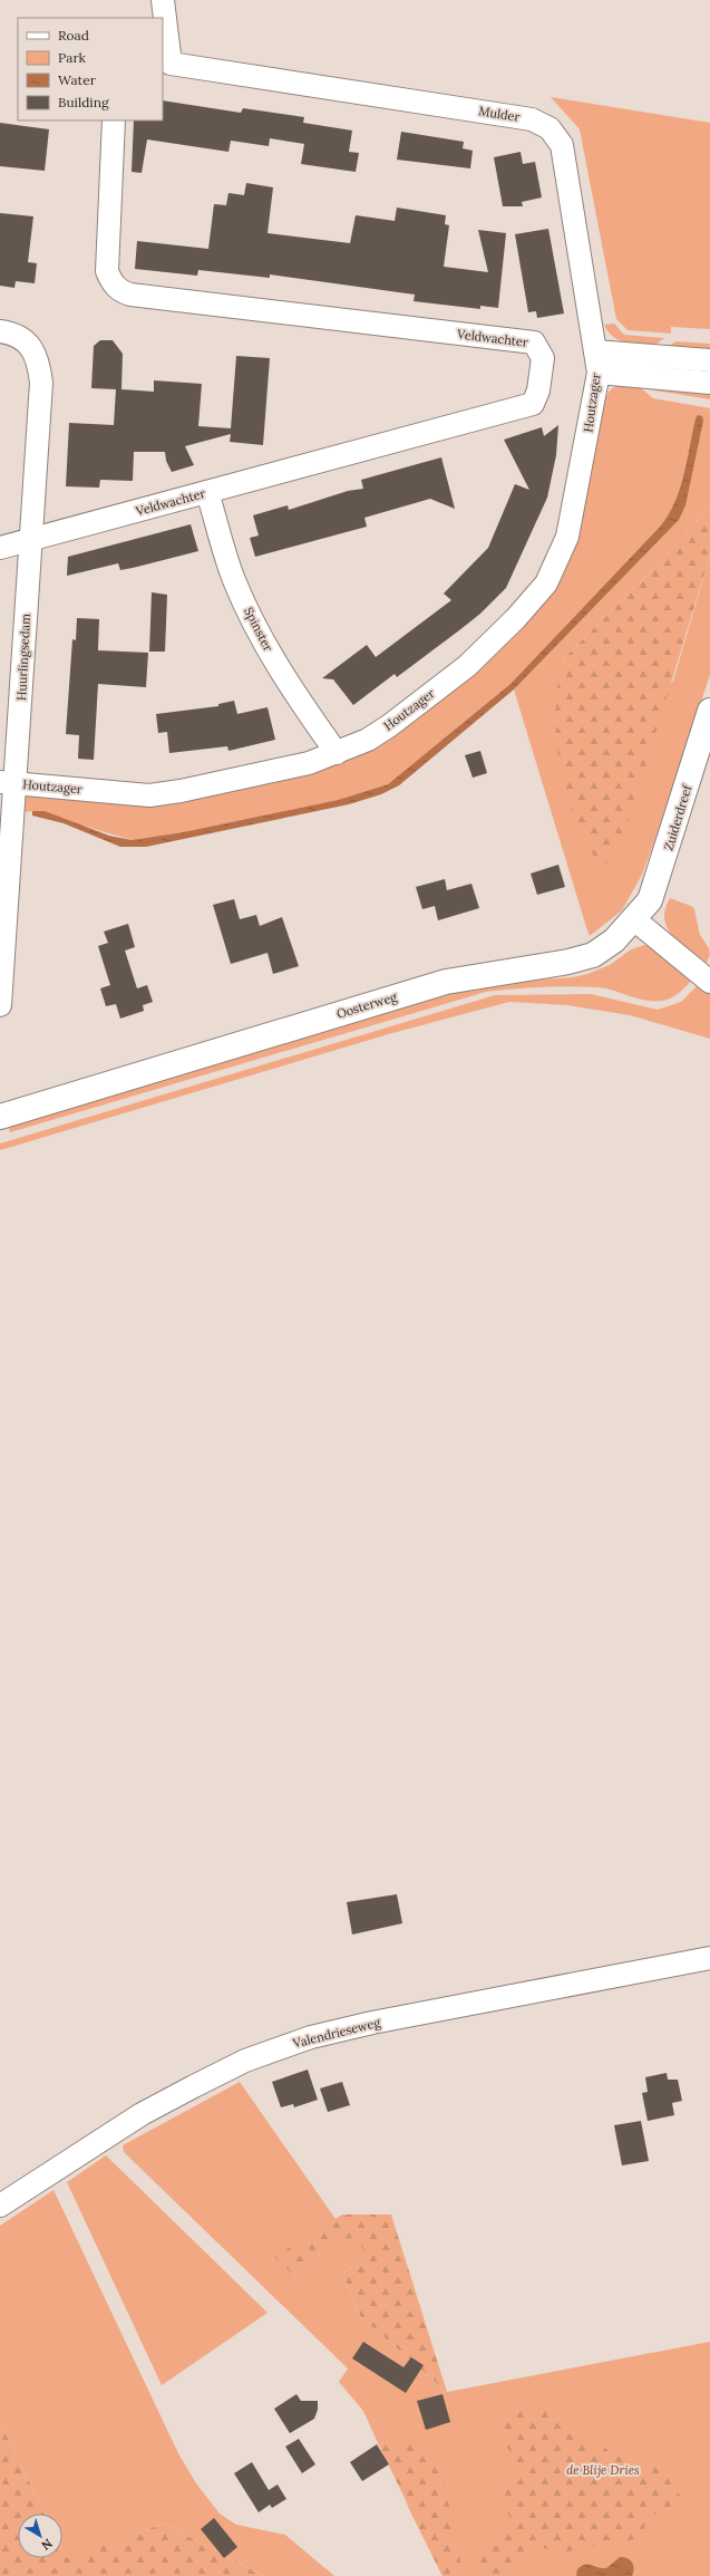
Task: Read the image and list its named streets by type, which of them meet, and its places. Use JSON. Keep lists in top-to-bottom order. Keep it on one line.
{"streets":{"street":["Mulder","Veldwachter","Houtzager","Spinster","Huurlingsedam","Zuiderdreef","Oosterweg","Valendrieseweg"]},"crossings":[["Mulder","Houtzager"],["Veldwachter","Spinster"],["Veldwachter","Huurlingsedam"],["Houtzager","Spinster"],["Houtzager","Huurlingsedam"],["Zuiderdreef","Oosterweg"]],"parks":["de Blije Dries"],"legend":["Road","Park","Water","Building"],"north":"bottom right"}
